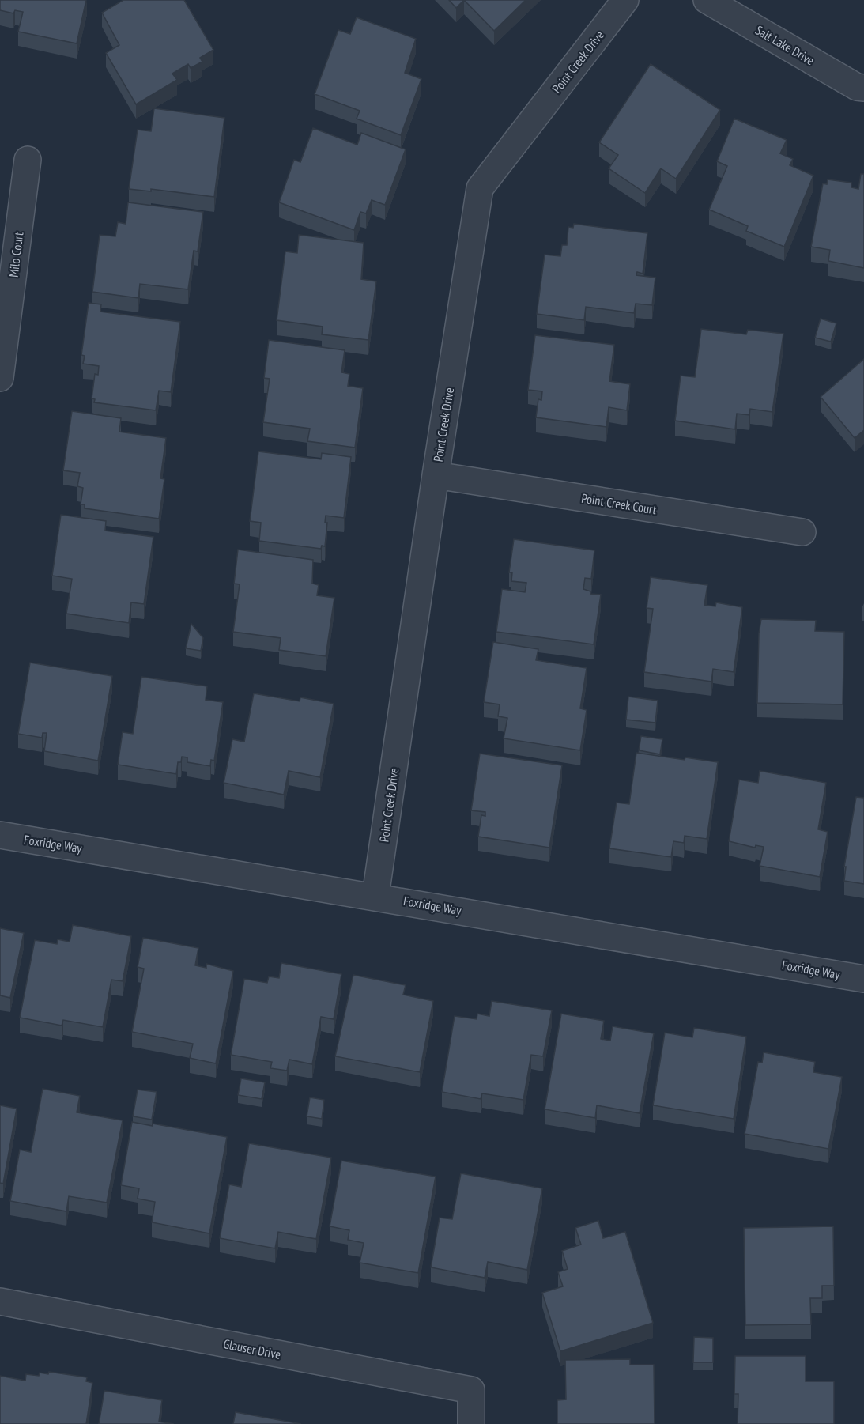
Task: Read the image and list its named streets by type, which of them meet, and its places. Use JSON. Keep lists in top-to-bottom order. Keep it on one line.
{"streets":{"street":["Salt Lake Drive","Point Creek Drive","Milo Court","Point Creek Court","Foxridge Way","Glauser Drive"]},"crossings":[["Point Creek Drive","Point Creek Court"],["Point Creek Drive","Foxridge Way"]]}
